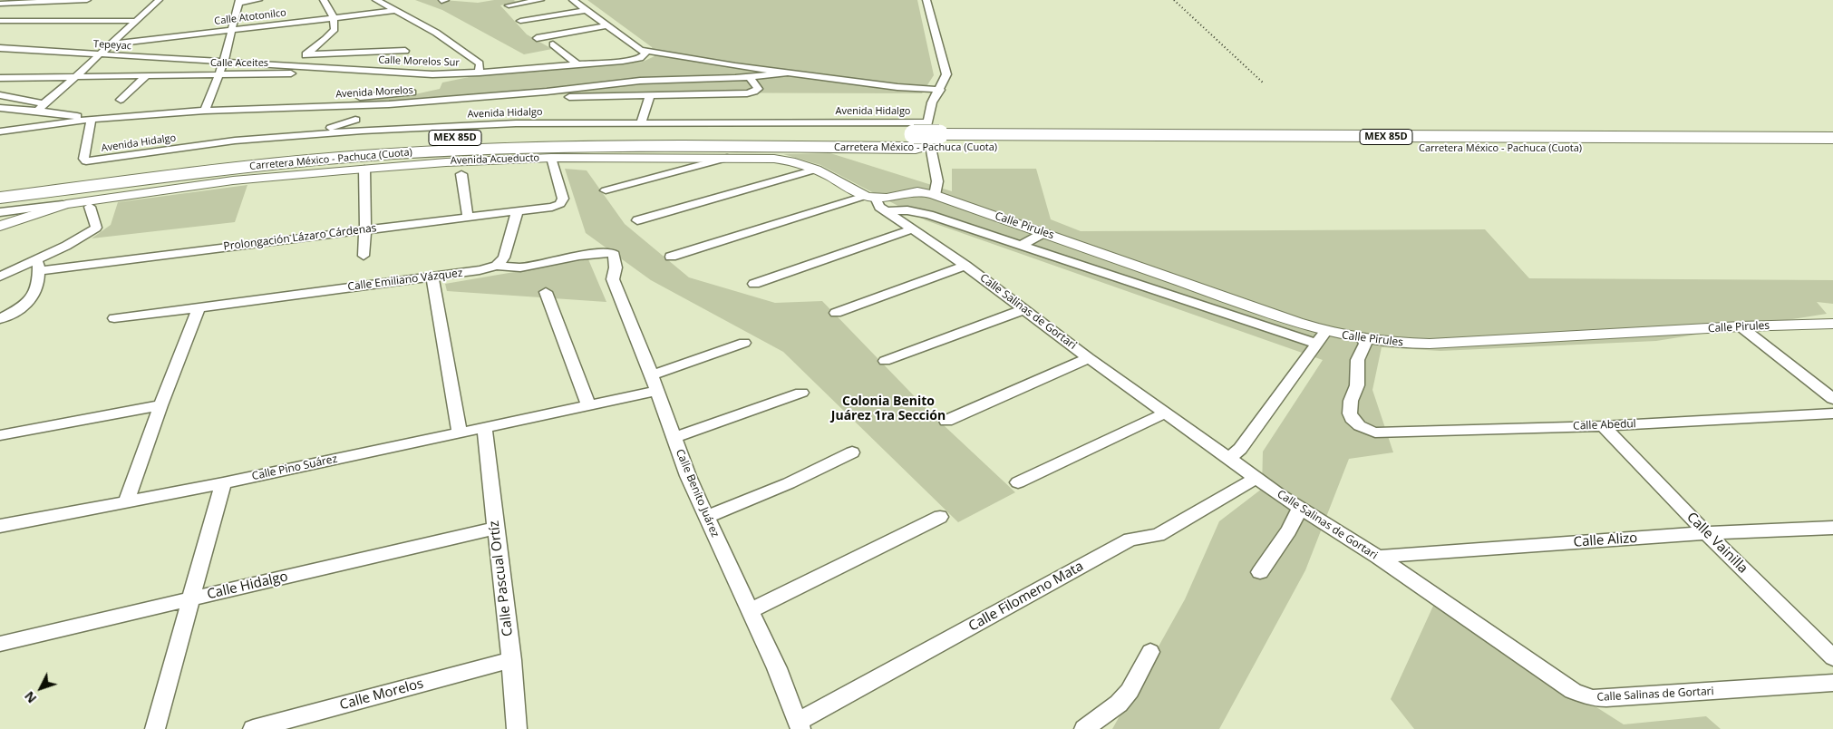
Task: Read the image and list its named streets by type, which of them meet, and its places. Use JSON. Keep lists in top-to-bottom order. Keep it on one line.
{"streets":{"highway":["MEX 85D","Carretera México - Pachuca (Cuota)"],"street":["Calle Atotonilco","Tepeyac","Calle Morelos Sur","Calle Aceites","Avenida Morelos","Avenida Hidalgo","Avenida Acueducto","Calle Pirules","Prolongación Lázaro Cárdenas","Calle Emiliano Vázquez","Calle Salinas de Gortari","Calle Abedul","Calle Pino Suárez","Calle Benito Juárez","Calle Alizo","Calle Vainilla","Calle Pascual Ortíz","Calle Hidalgo","Calle Filomeno Mata","Calle Morelos"]},"crossings":[["Tepeyac","Calle Morelos Sur"],["Calle Morelos Sur","Calle Aceites"],["Calle Morelos Sur","Avenida Morelos"],["Avenida Morelos","Avenida Hidalgo"],["Avenida Hidalgo","Carretera México - Pachuca (Cuota)"],["Avenida Acueducto","Calle Pirules"],["Avenida Acueducto","Prolongación Lázaro Cárdenas"],["Avenida Acueducto","Calle Salinas de Gortari"],["Calle Pirules","Calle Salinas de Gortari"],["Calle Pirules","Calle Abedul"],["Calle Emiliano Vázquez","Calle Benito Juárez"],["Calle Salinas de Gortari","Calle Alizo"],["Calle Salinas de Gortari","Calle Filomeno Mata"],["Calle Abedul","Calle Vainilla"],["Calle Pino Suárez","Calle Benito Juárez"],["Calle Pino Suárez","Calle Pascual Ortíz"],["Calle Benito Juárez","Calle Filomeno Mata"],["Calle Alizo","Calle Vainilla"],["Calle Pascual Ortíz","Calle Hidalgo"],["Calle Pascual Ortíz","Calle Morelos"]],"districts":["Colonia Benito Juárez 1ra Sección"],"north":"bottom left"}
